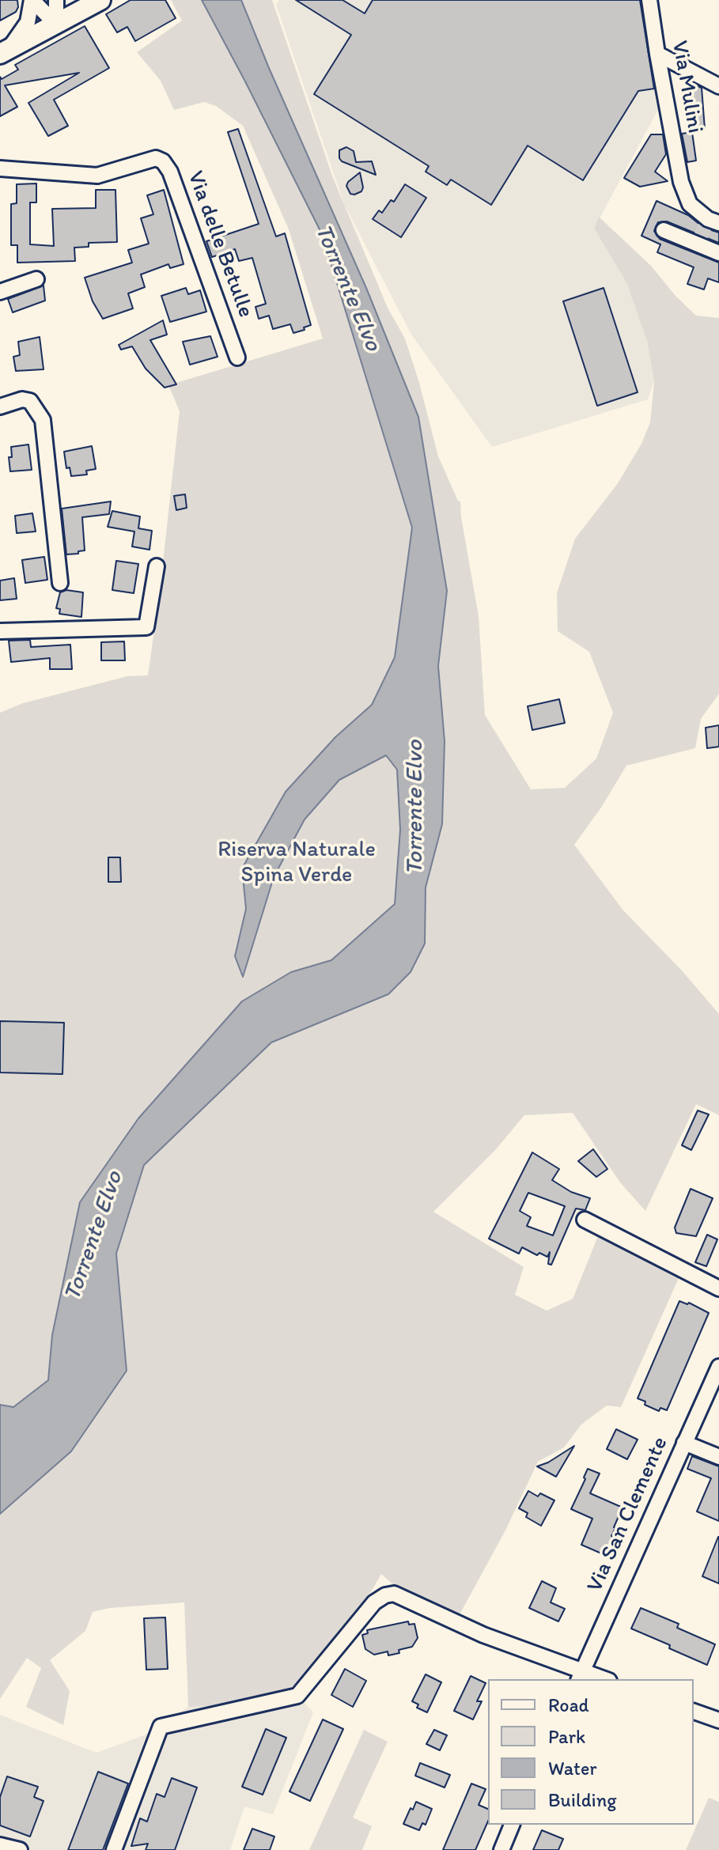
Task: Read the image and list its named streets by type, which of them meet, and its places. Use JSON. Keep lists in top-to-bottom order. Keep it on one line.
{"streets":{"street":["Via Mulini","Via delle Betulle","Via San Clemente"]},"water":["Torrente Elvo"],"parks":["Riserva Naturale Spina Verde"],"legend":["Road","Park","Water","Building"]}
